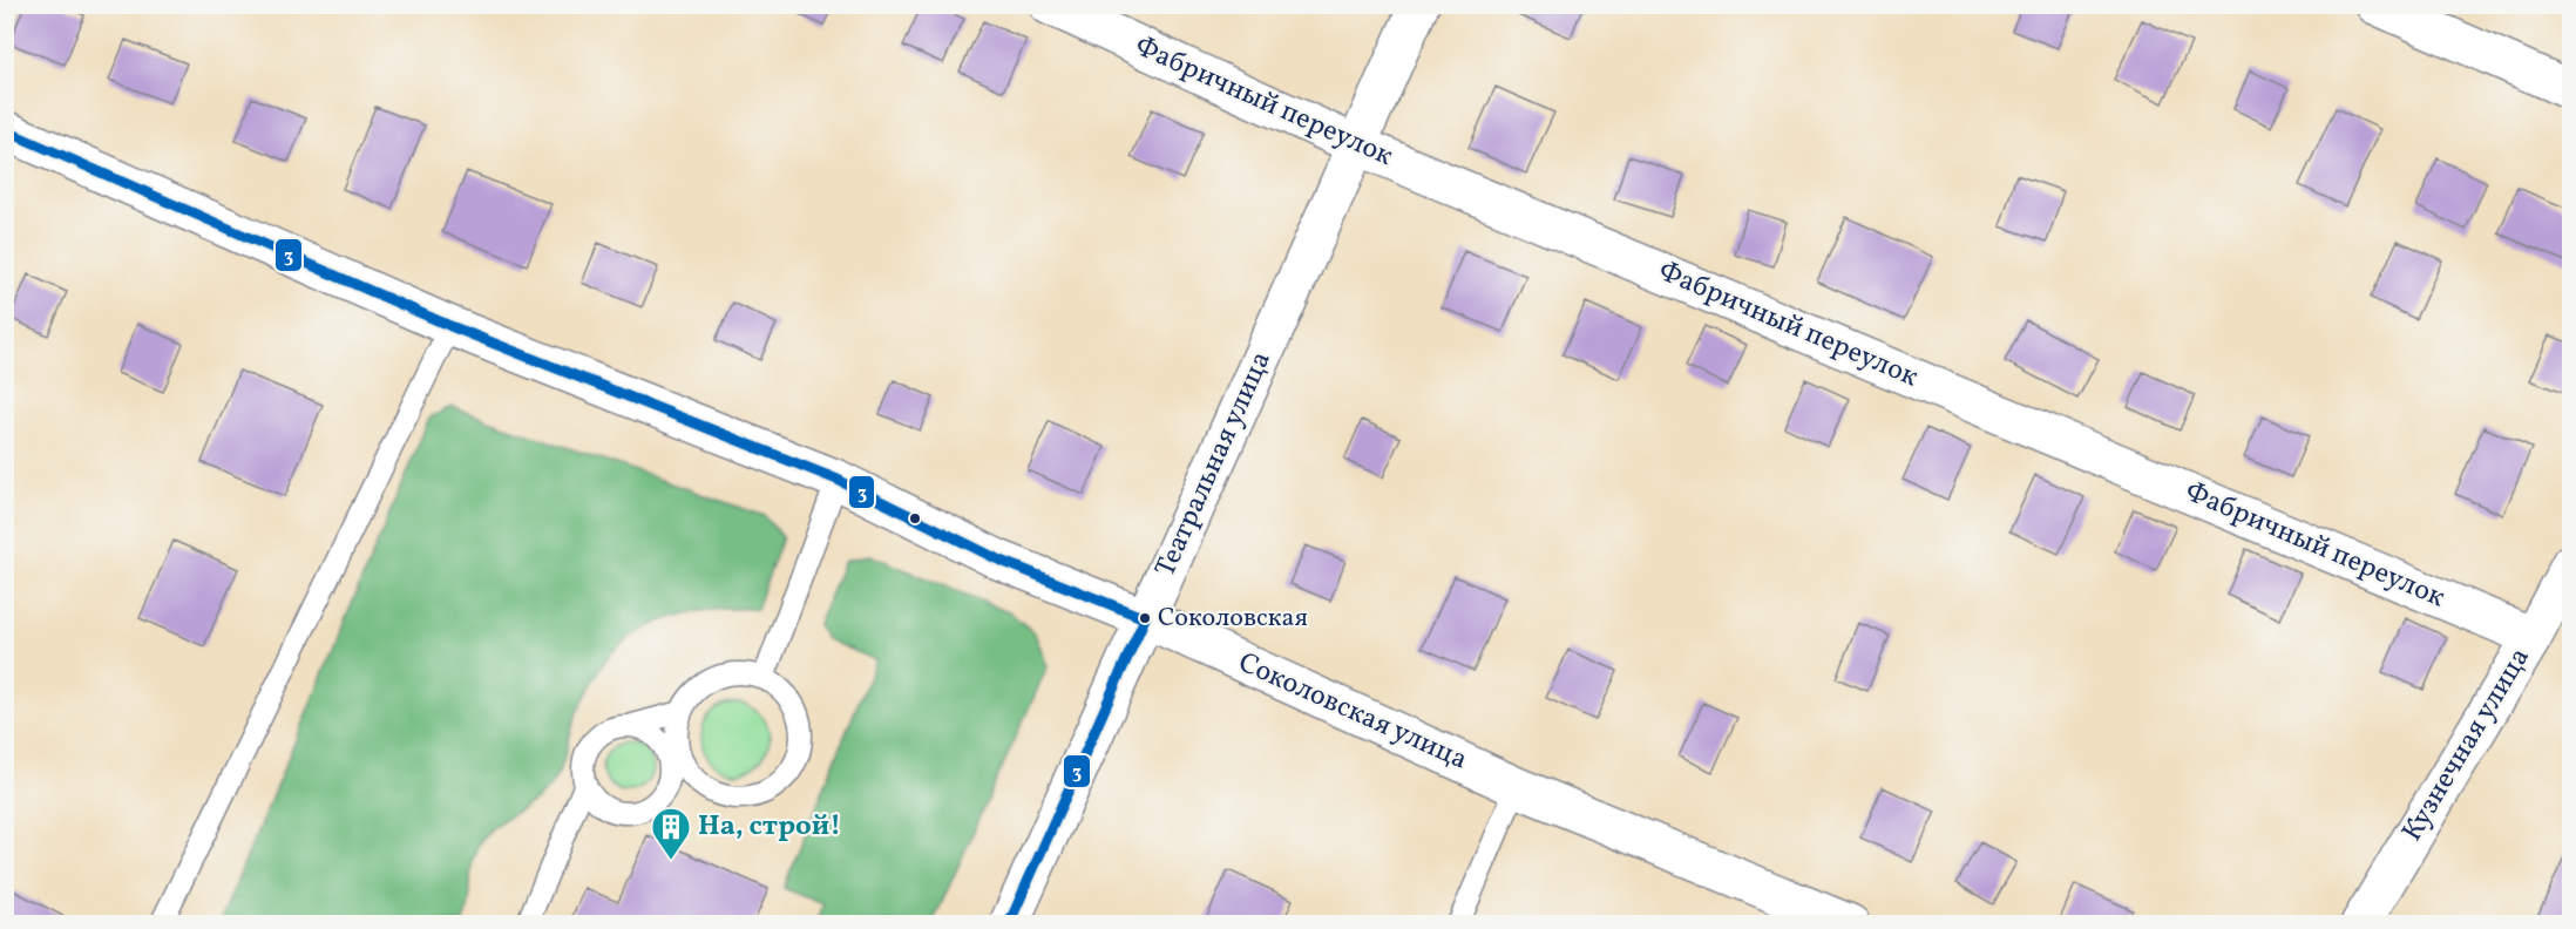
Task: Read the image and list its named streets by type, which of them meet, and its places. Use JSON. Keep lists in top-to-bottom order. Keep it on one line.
{"streets":{"street":["Фабричный переулок","Театральная улица","Соколовская улица","Кузнечная улица"]},"crossings":[["Фабричный переулок","Театральная улица"],["Фабричный переулок","Кузнечная улица"],["Театральная улица","Соколовская улица"]],"places":{"other":["Соколовская"],"building":["На, строй!"]},"lines":["transit line 3"]}
